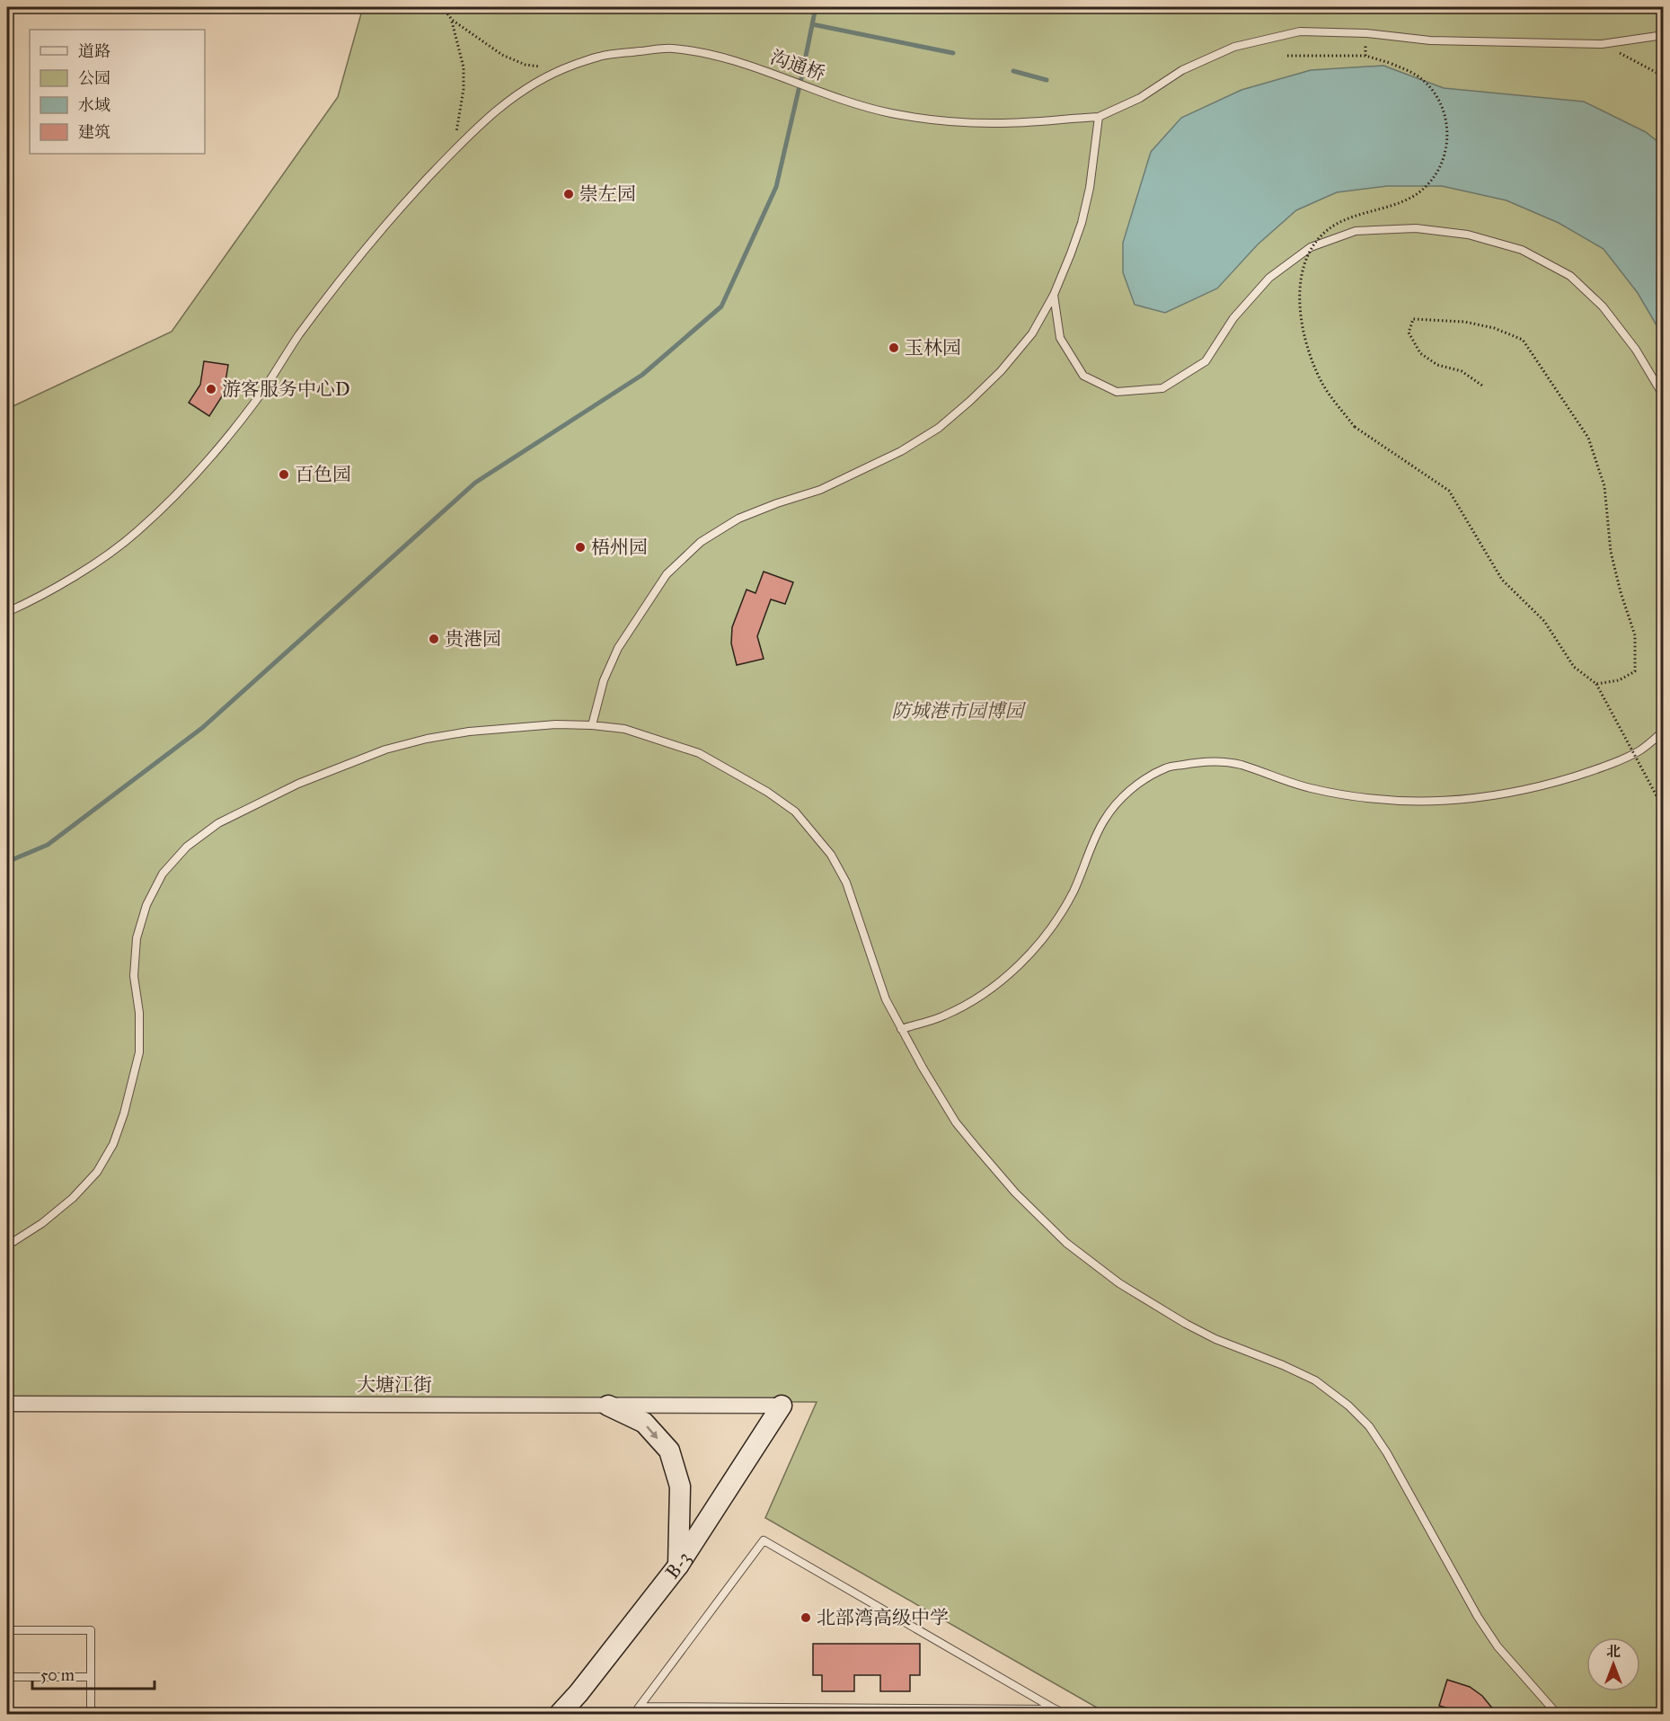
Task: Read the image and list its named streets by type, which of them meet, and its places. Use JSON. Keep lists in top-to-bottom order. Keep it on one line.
{"streets":{"street":["大塘江街","B-3"],"lane":["沟通桥"]},"crossings":[["大塘江街","B-3"]],"parks":["防城港市园博园"],"places":["崇左园","玉林园","游客服务中心D","百色园","梧州园","贵港园","北部湾高级中学"],"legend":["道路","公园","水域","建筑"],"scale_bar":"50 m","north":"top"}
